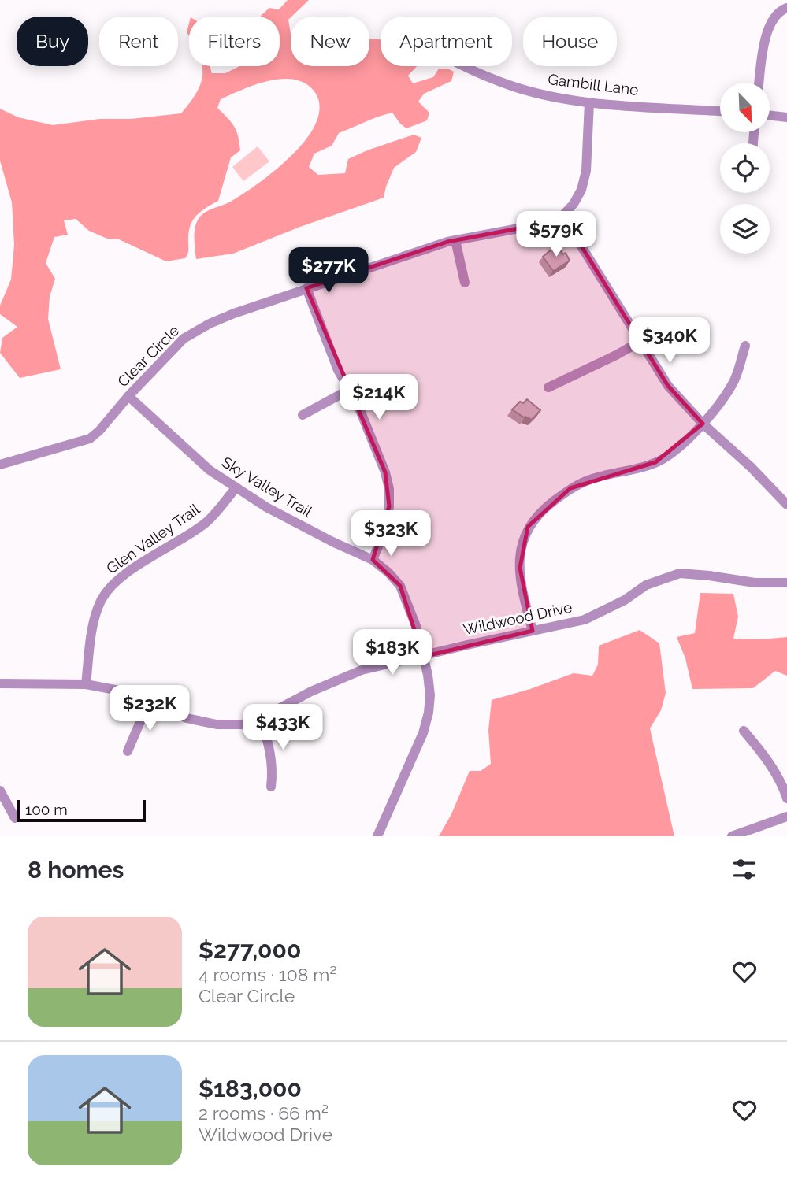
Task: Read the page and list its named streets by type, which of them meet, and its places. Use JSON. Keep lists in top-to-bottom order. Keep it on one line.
{"streets":{"street":["Gambill Lane","Clear Circle","Sky Valley Trail","Glen Valley Trail","Wildwood Drive"]},"crossings":[["Clear Circle","Sky Valley Trail"],["Sky Valley Trail","Glen Valley Trail"],["Sky Valley Trail","Wildwood Drive"],["Glen Valley Trail","Wildwood Drive"]],"scale_bar":"100 m","north":"bottom right","page":{"chip":["Buy","Rent","Filters","New","Apartment","House"],"price":["$579K","$277K","$340K","$214K","$323K","$183K","$232K","$433K"],"scale":"100 m","heading":"8 homes","list":[{"name":"$277,000","note":"4 rooms · 108 m² · Clear Circle"},{"name":"$183,000","note":"2 rooms · 66 m² · Wildwood Drive"}]}}
